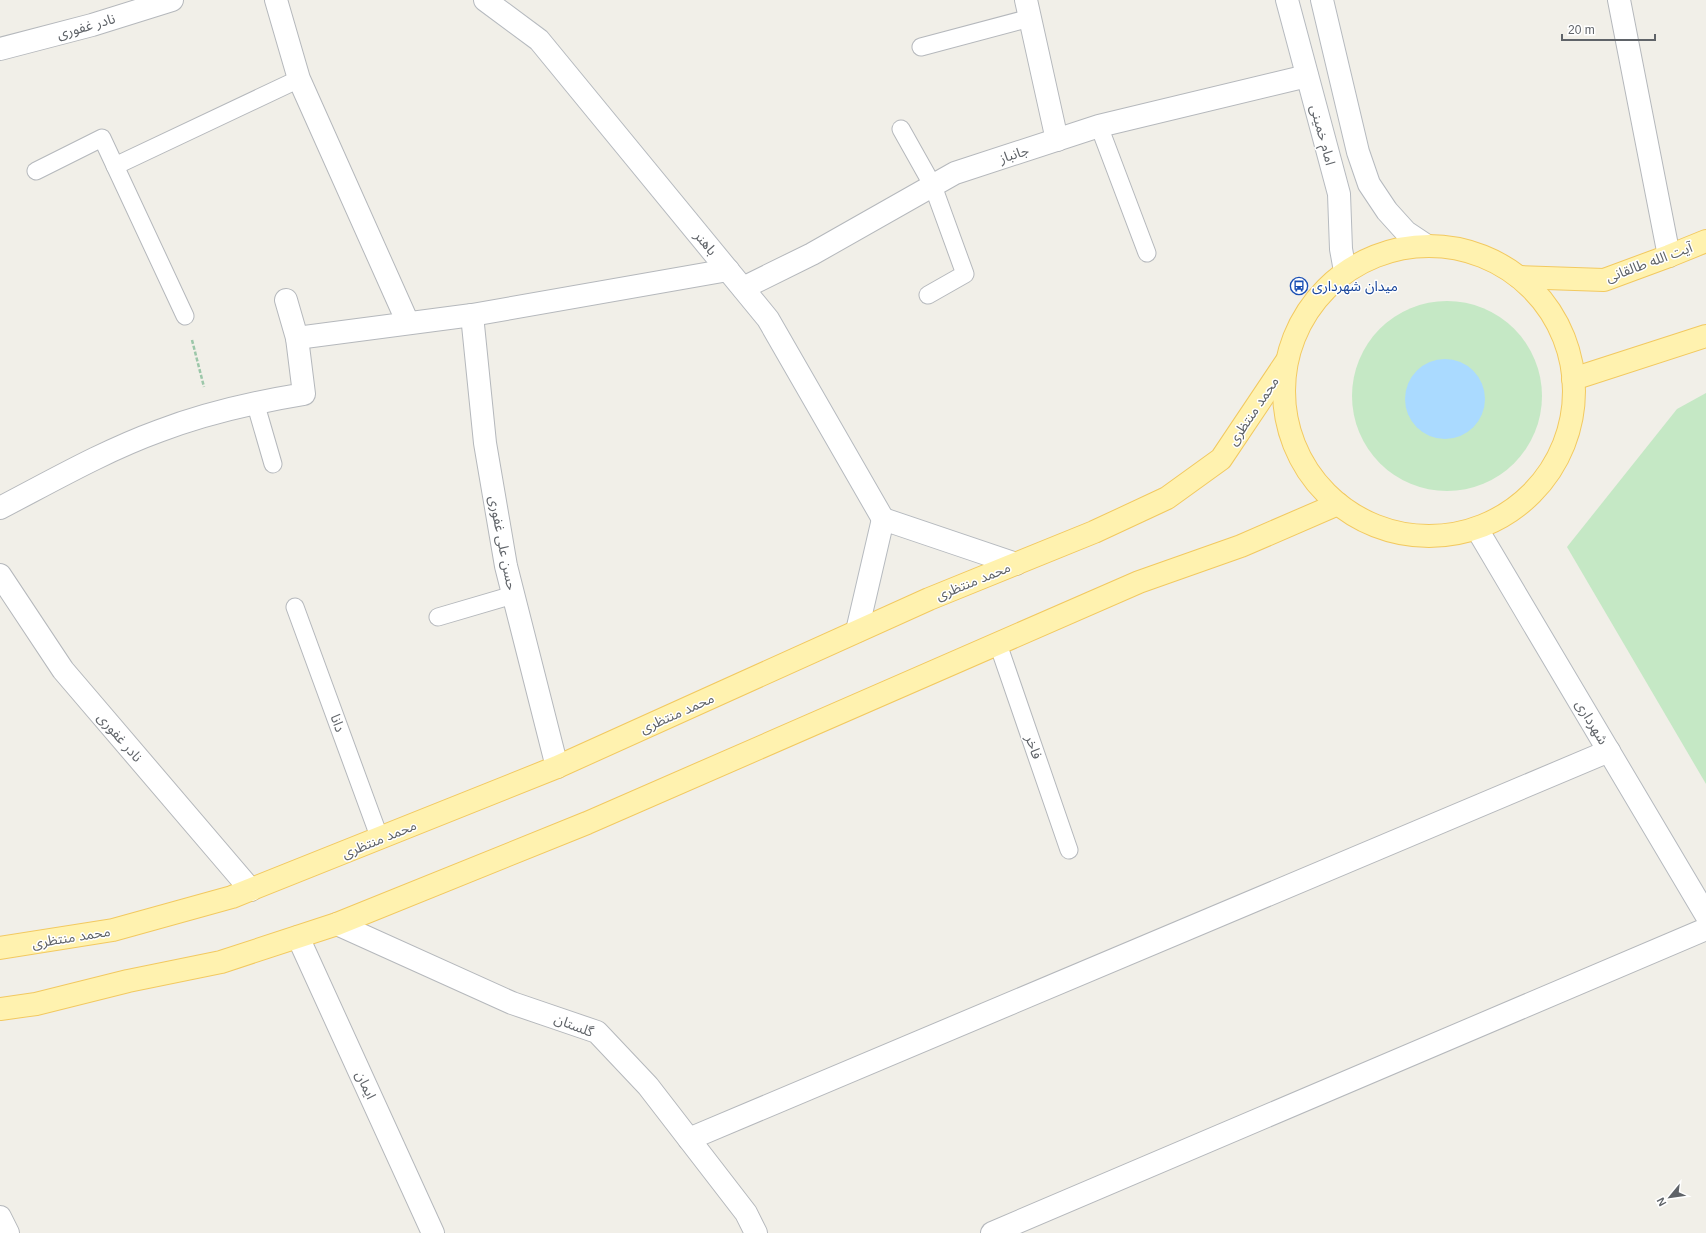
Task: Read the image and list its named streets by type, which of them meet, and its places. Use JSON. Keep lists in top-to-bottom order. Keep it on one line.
{"streets":{"main road":["آیت الله طالقانی","محمد منتظری"],"street":["نادر غفوری","امام خمینی","جانباز","باهنر","حسن علی غفوری","شهرداری","گلستان","ایمان"],"lane":["دانا","فاخر"]},"crossings":[["نادر غفوری","محمد منتظری"],["امام خمینی","جانباز"],["جانباز","باهنر"],["محمد منتظری","حسن علی غفوری"],["محمد منتظری","دانا"]],"places":{"bus stop":["میدان شهرداری"]},"scale_bar":"20 m","north":"bottom left"}
